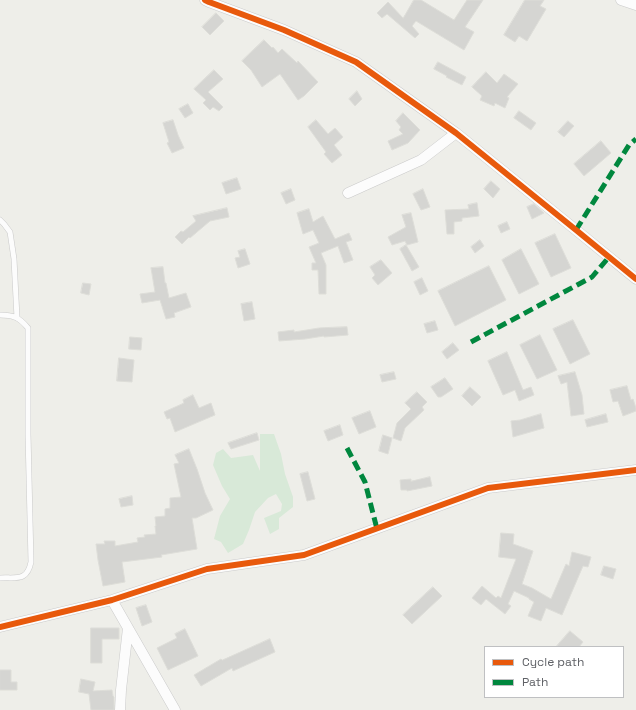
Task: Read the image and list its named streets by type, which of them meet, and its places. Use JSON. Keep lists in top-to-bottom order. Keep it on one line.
{"legend":["Cycle path","Path"]}
